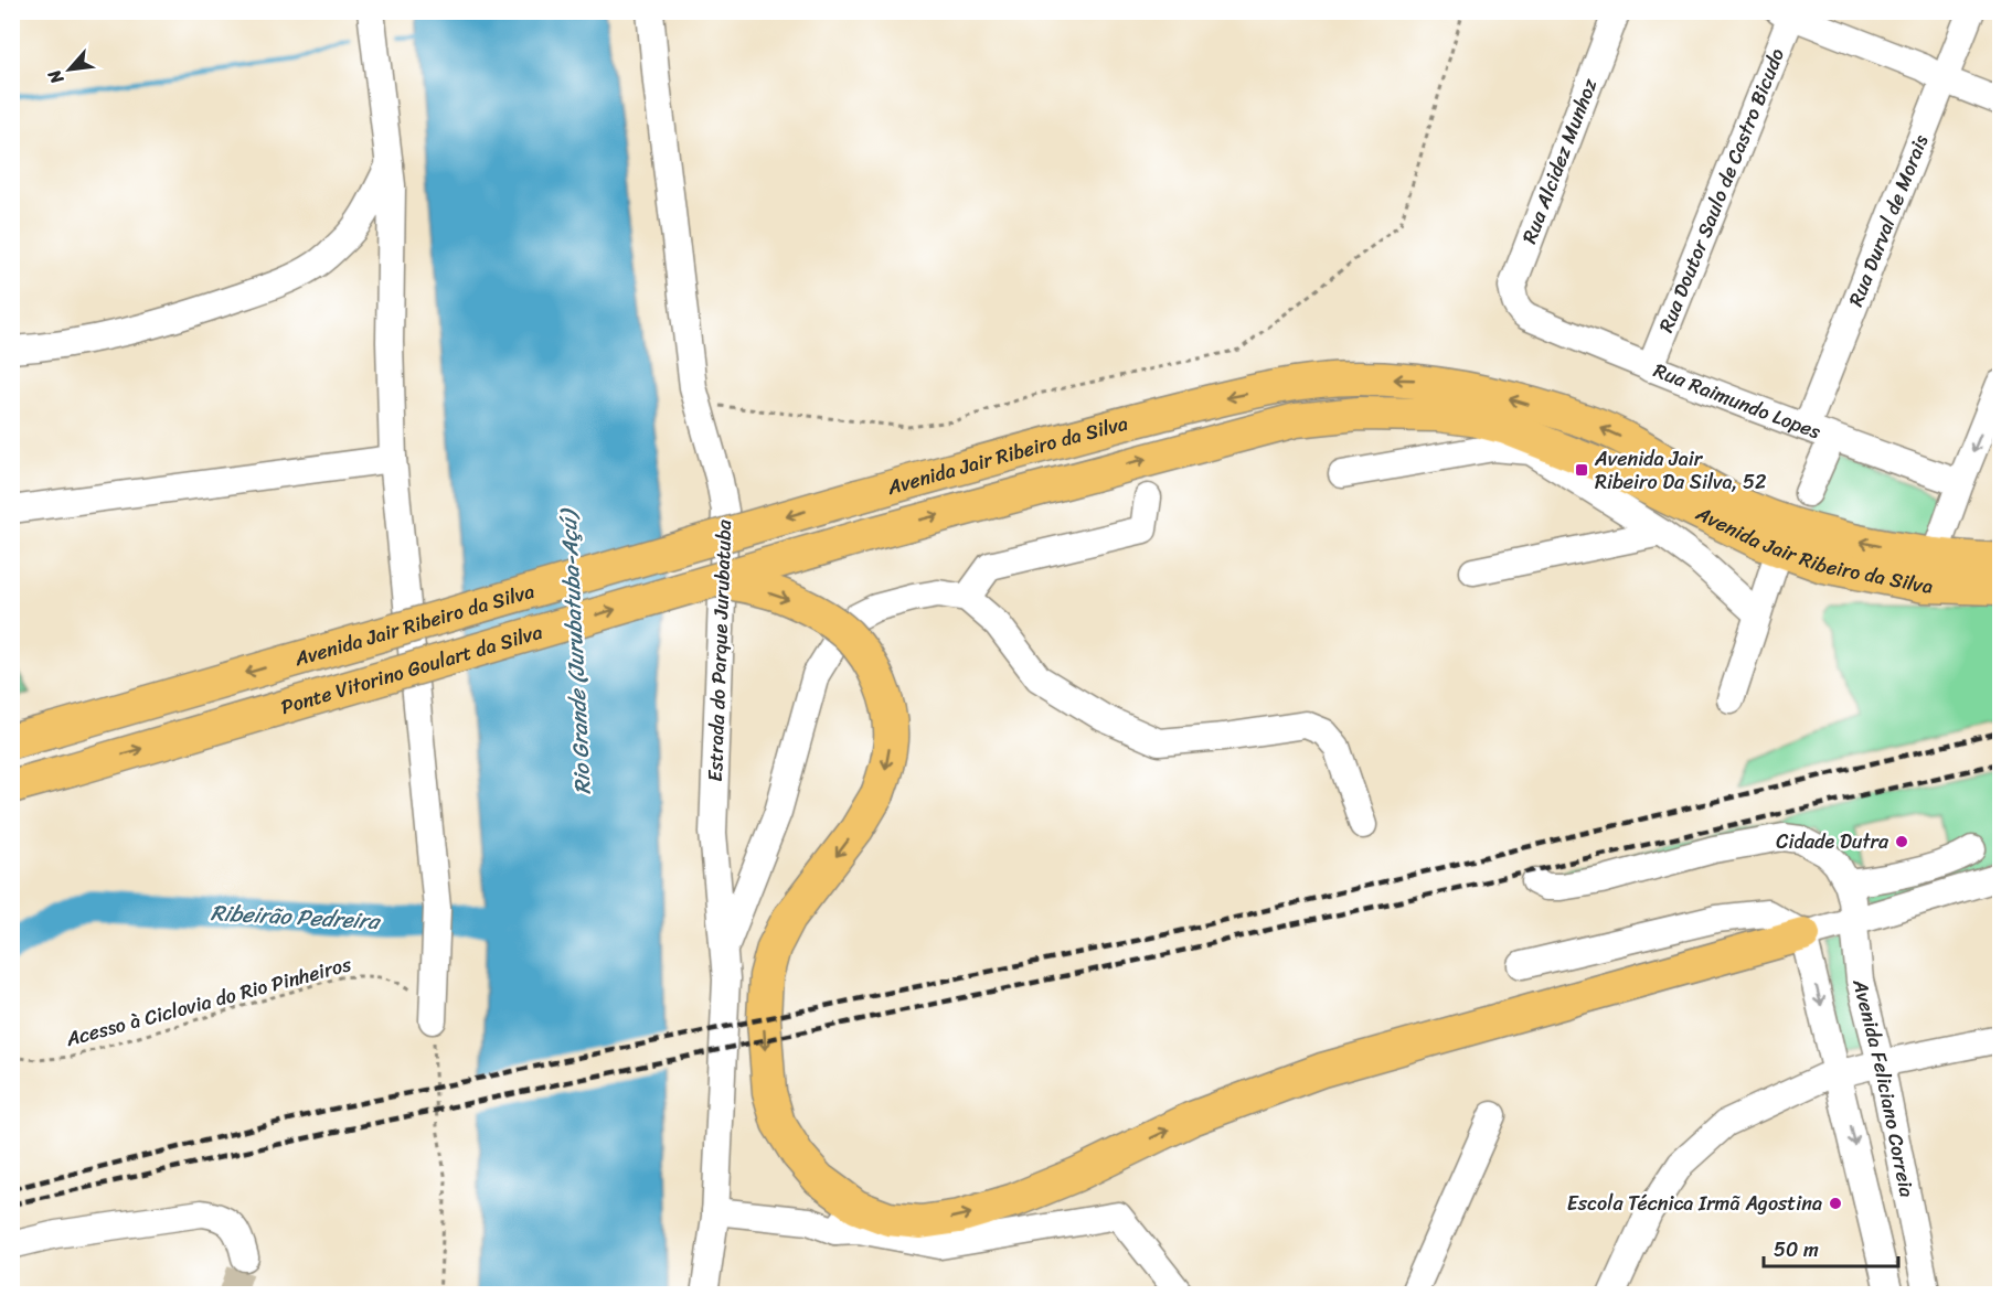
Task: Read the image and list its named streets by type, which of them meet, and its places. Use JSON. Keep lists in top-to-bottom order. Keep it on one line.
{"streets":{"main road":["Avenida Jair Ribeiro da Silva","Ponte Vitorino Goulart da Silva"],"street":["Rua Alcidez Munhoz","Rua Doutor Saulo de Castro Bicudo","Rua Durval de Morais","Rua Raimundo Lopes","Estrada do Parque Jurubatuba","Avenida Feliciano Correia"],"path":["Acesso à Ciclovia do Rio Pinheiros"]},"crossings":[["Rua Alcidez Munhoz","Rua Raimundo Lopes"],["Rua Doutor Saulo de Castro Bicudo","Rua Raimundo Lopes"],["Rua Durval de Morais","Rua Raimundo Lopes"],["Avenida Jair Ribeiro da Silva","Ponte Vitorino Goulart da Silva"]],"one_way":["Ponte Vitorino Goulart da Silva"],"water":["Rio Grande (Jurubatuba-Açú)","Ribeirão Pedreira"],"places":{"transit":["Avenida Jair Ribeiro Da Silva, 52"],"other":["Cidade Dutra","Escola Técnica Irmã Agostina"]},"scale_bar":"50 m","north":"bottom left"}
